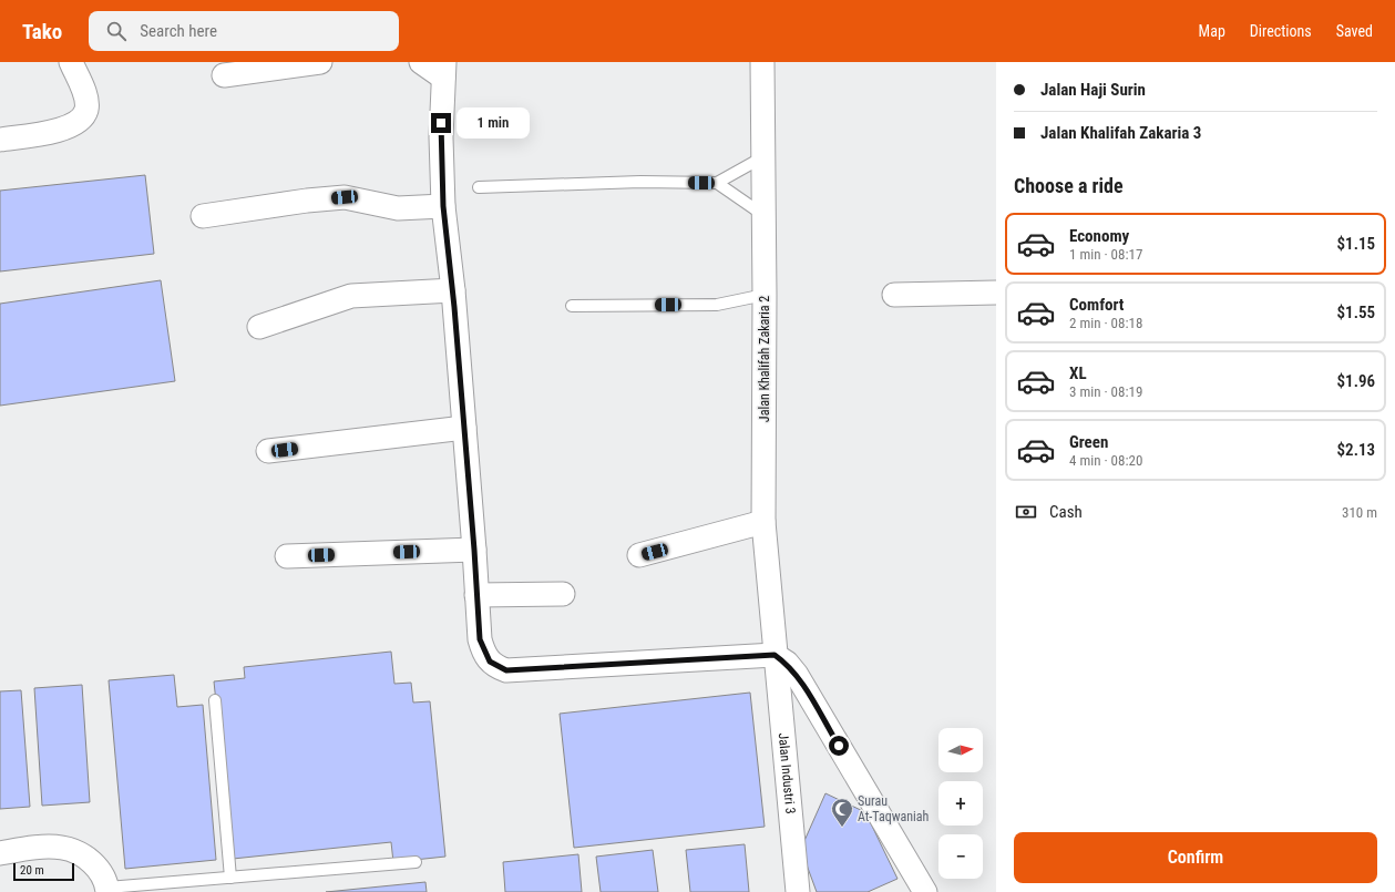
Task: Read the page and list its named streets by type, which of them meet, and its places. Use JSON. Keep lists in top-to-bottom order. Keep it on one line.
{"streets":{"street":["Jalan Khalifah Zakaria 2","Jalan Industri 3"]},"crossings":[["Jalan Khalifah Zakaria 2","Jalan Industri 3"]],"places":{"mosque":["Surau At-Taqwaniah"]},"scale_bar":"20 m","north":"right","page":{"header":"Tako","search":"Search here","nav":["Map","Directions","Saved"],"banner":["Jalan Haji Surin","Jalan Khalifah Zakaria 3"],"bubble":"1 min","heading":"Choose a ride","list":[{"name":"Economy","note":"1 min · 08:17","value":"$1.15"},{"name":"Comfort","note":"2 min · 08:18","value":"$1.55"},{"name":"XL","note":"3 min · 08:19","value":"$1.96"},{"name":"Green","note":"4 min · 08:20","value":"$2.13"}],"pay":["Cash","310 m"],"map_buttons":["+","−"],"buttons":"Confirm","scale":"20 m"}}
